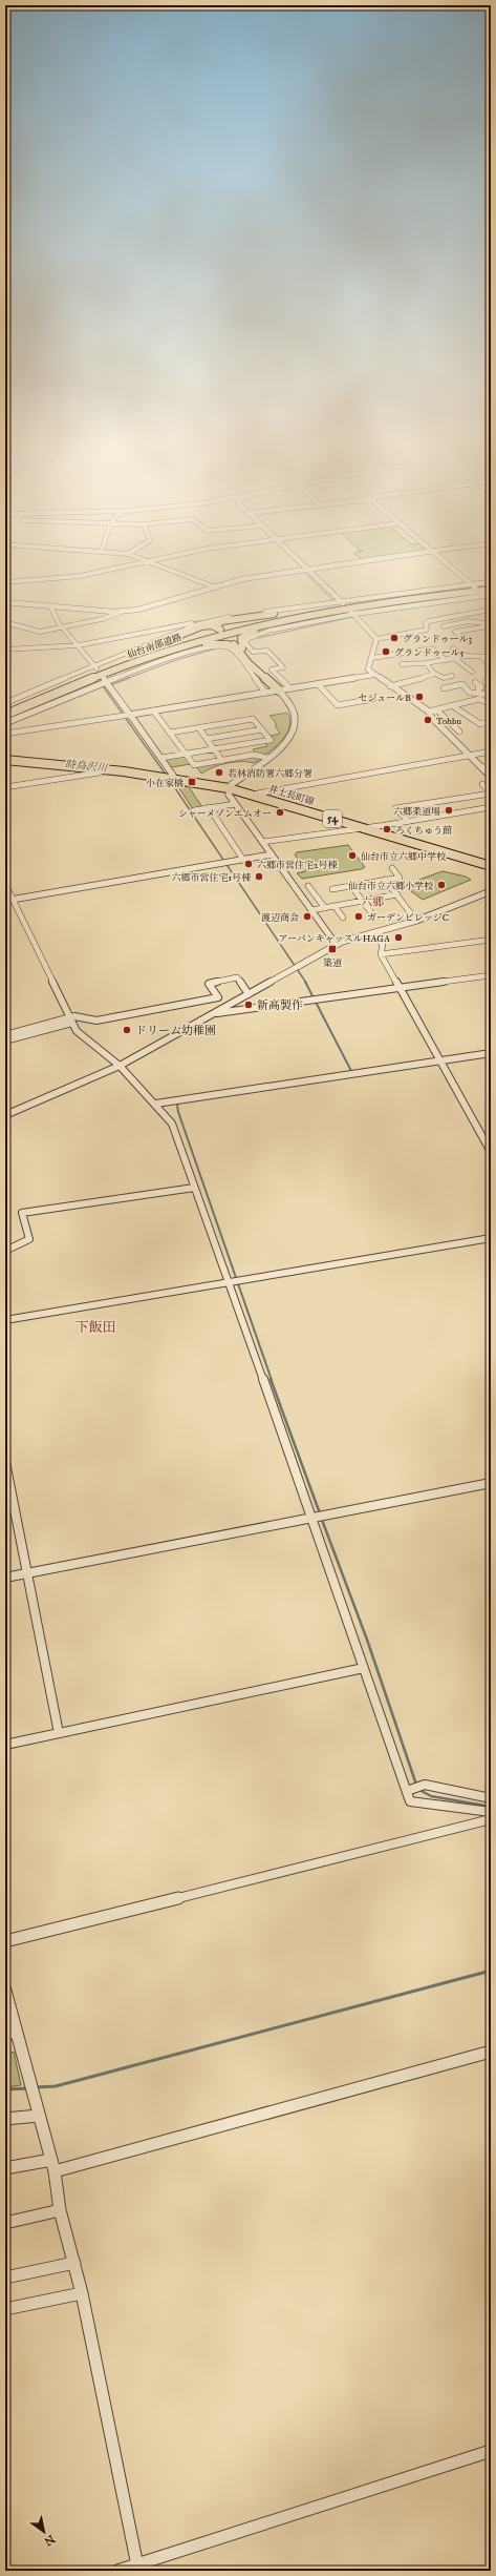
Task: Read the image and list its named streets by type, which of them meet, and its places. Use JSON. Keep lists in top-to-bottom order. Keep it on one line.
{"streets":{"highway":["仙台南部道路"],"main road":["井土長町線","54"]},"districts":["六郷","下飯田"],"water":["時鳥沢川"],"places":{"other":["グランドゥール3","グランドゥール5","セジュールB","Tohbu","若林消防署六郷分署","六郷柔道場","シャーメゾンエムオー","ろくちゅう館","仙台市立六郷中学校","六郷市営住宅2号棟","六郷市営住宅1号棟","仙台市立六郷小学校","渡辺商会","ガーデンビレッジC","アーバンキャッスルHAGA","新高製作","ドリーム幼稚園"],"transit":["小在家橋","築道"]},"north":"bottom right"}
